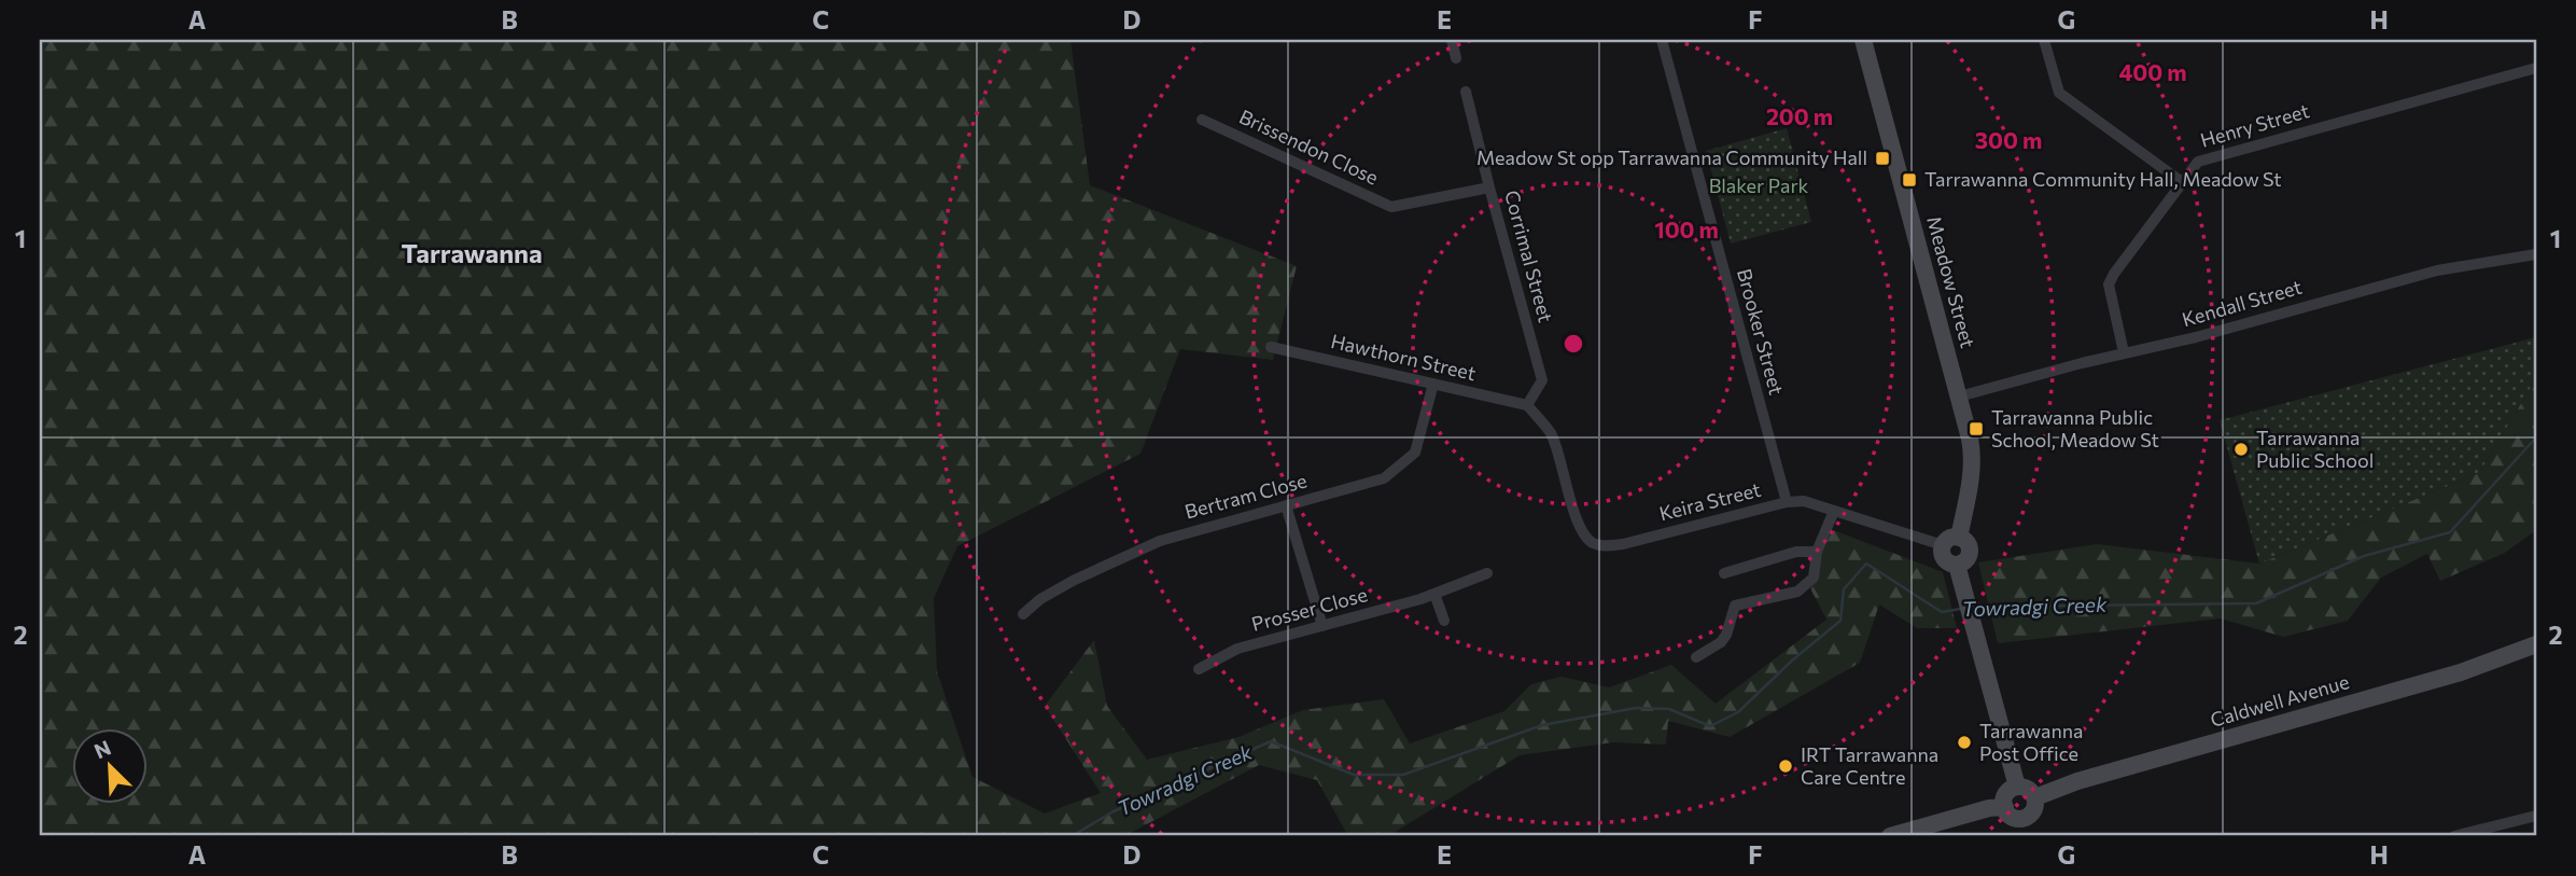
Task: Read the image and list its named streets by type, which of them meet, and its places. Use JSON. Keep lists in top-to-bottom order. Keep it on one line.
{"streets":{"main road":["Meadow Street","Caldwell Avenue"],"street":["Henry Street","Brissendon Close","Corrimal Street","Kendall Street","Brooker Street","Hawthorn Street","Bertram Close","Keira Street","Prosser Close"]},"crossings":[["Henry Street","Kendall Street"],["Brissendon Close","Corrimal Street"],["Corrimal Street","Hawthorn Street"],["Corrimal Street","Keira Street"],["Meadow Street","Kendall Street"],["Meadow Street","Keira Street"],["Brooker Street","Keira Street"],["Hawthorn Street","Bertram Close"],["Hawthorn Street","Keira Street"]],"districts":["Tarrawanna"],"water":["Towradgi Creek"],"parks":["Blaker Park"],"places":{"transit":["Meadow St opp Tarrawanna Community Hall","Tarrawanna Community Hall, Meadow St","Tarrawanna Public School, Meadow St"],"other":["Tarrawanna Public School","Tarrawanna Post Office","IRT Tarrawanna Care Centre"]},"north":"top left","grid":{"columns":["A","B","C","D","E","F","G","H"],"rows":["1","2"]},"rings":["400 m","200 m","300 m","100 m"]}
